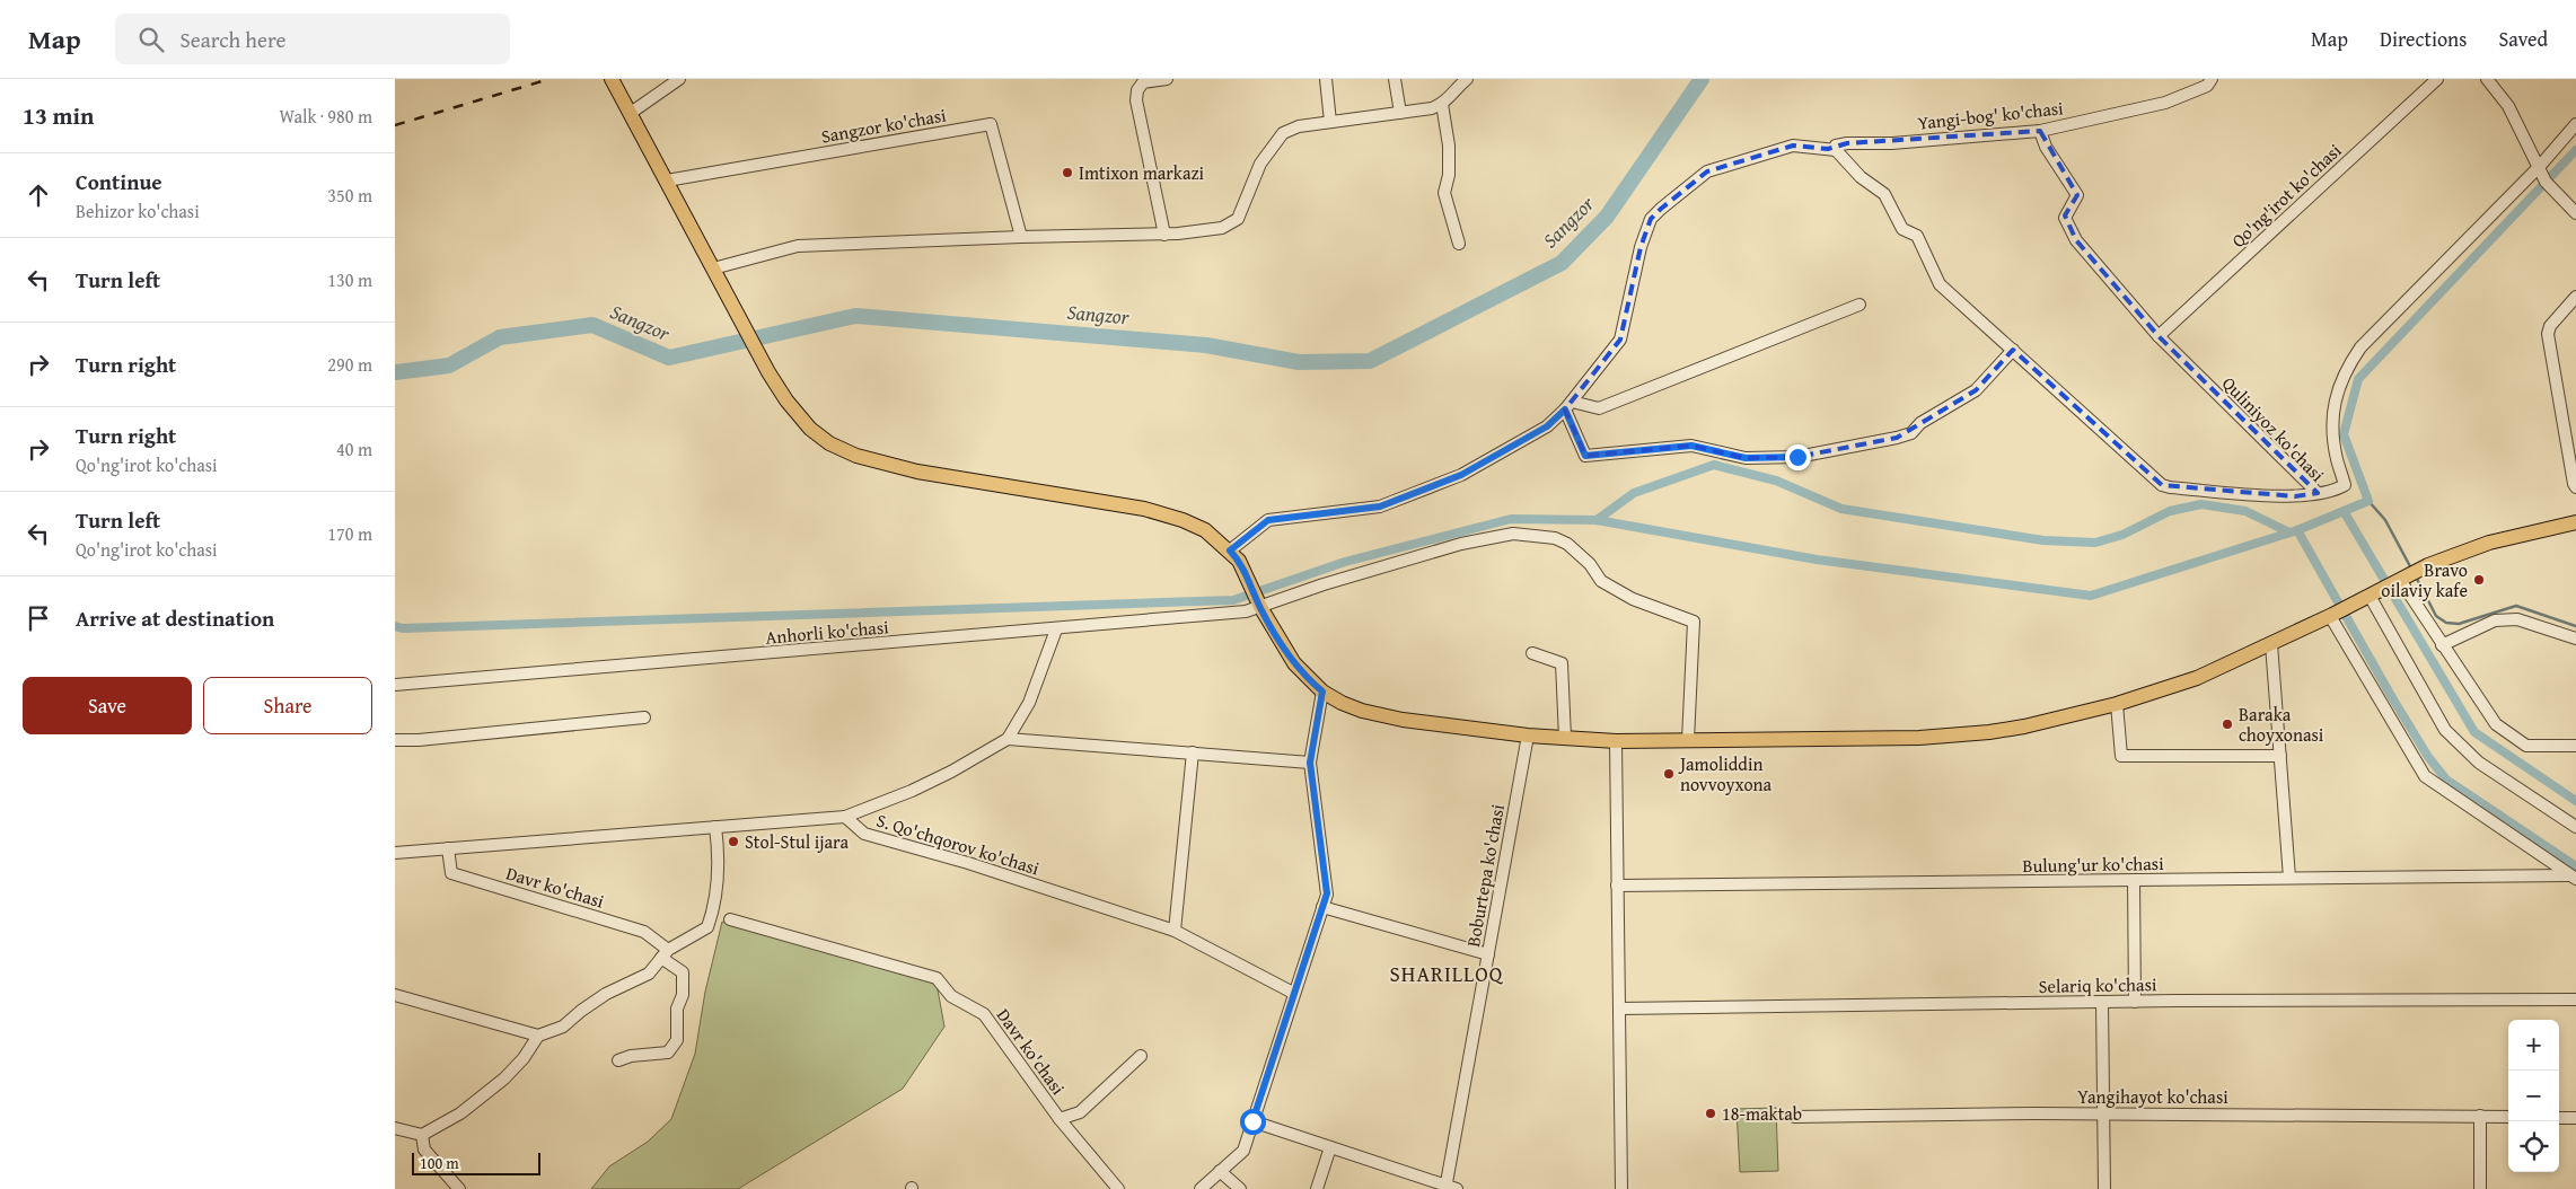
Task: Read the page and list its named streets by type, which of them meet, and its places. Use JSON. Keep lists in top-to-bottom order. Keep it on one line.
{"streets":{"street":["Yangi-bog' ko'chasi","Sangzor ko'chasi","Qo'ng'irot ko'chasi","Quliniyoz ko'chasi","Anhorli ko'chasi","S. Qo'chqorov ko'chasi","Bulung'ur ko'chasi","Boburtepa ko'chasi","Davr ko'chasi","Selariq ko'chasi","Yangihayot ko'chasi"]},"crossings":[["Yangi-bog' ko'chasi","Quliniyoz ko'chasi"],["Qo'ng'irot ko'chasi","Quliniyoz ko'chasi"]],"districts":["SHARILLOQ"],"water":["Sangzor"],"places":["Imtixon markazi","Bravo oilaviy kafe","Baraka choyxonasi","Jamoliddin novvoyxona","Stol-Stul ijara","18-maktab"],"scale_bar":"100 m","page":{"header":"Map","search":"Search here","nav":["Map","Directions","Saved"],"heading":["13 min","Walk · 980 m"],"list":[["Continue","Behizor ko'chasi","350 m"],["Turn left","130 m"],["Turn right","290 m"],["Turn right","Qo'ng'irot ko'chasi","40 m"],["Turn left","Qo'ng'irot ko'chasi","170 m"],"Arrive at destination"],"buttons":["Save","Share"],"map_buttons":["+","−"],"scale":"100 m"}}
